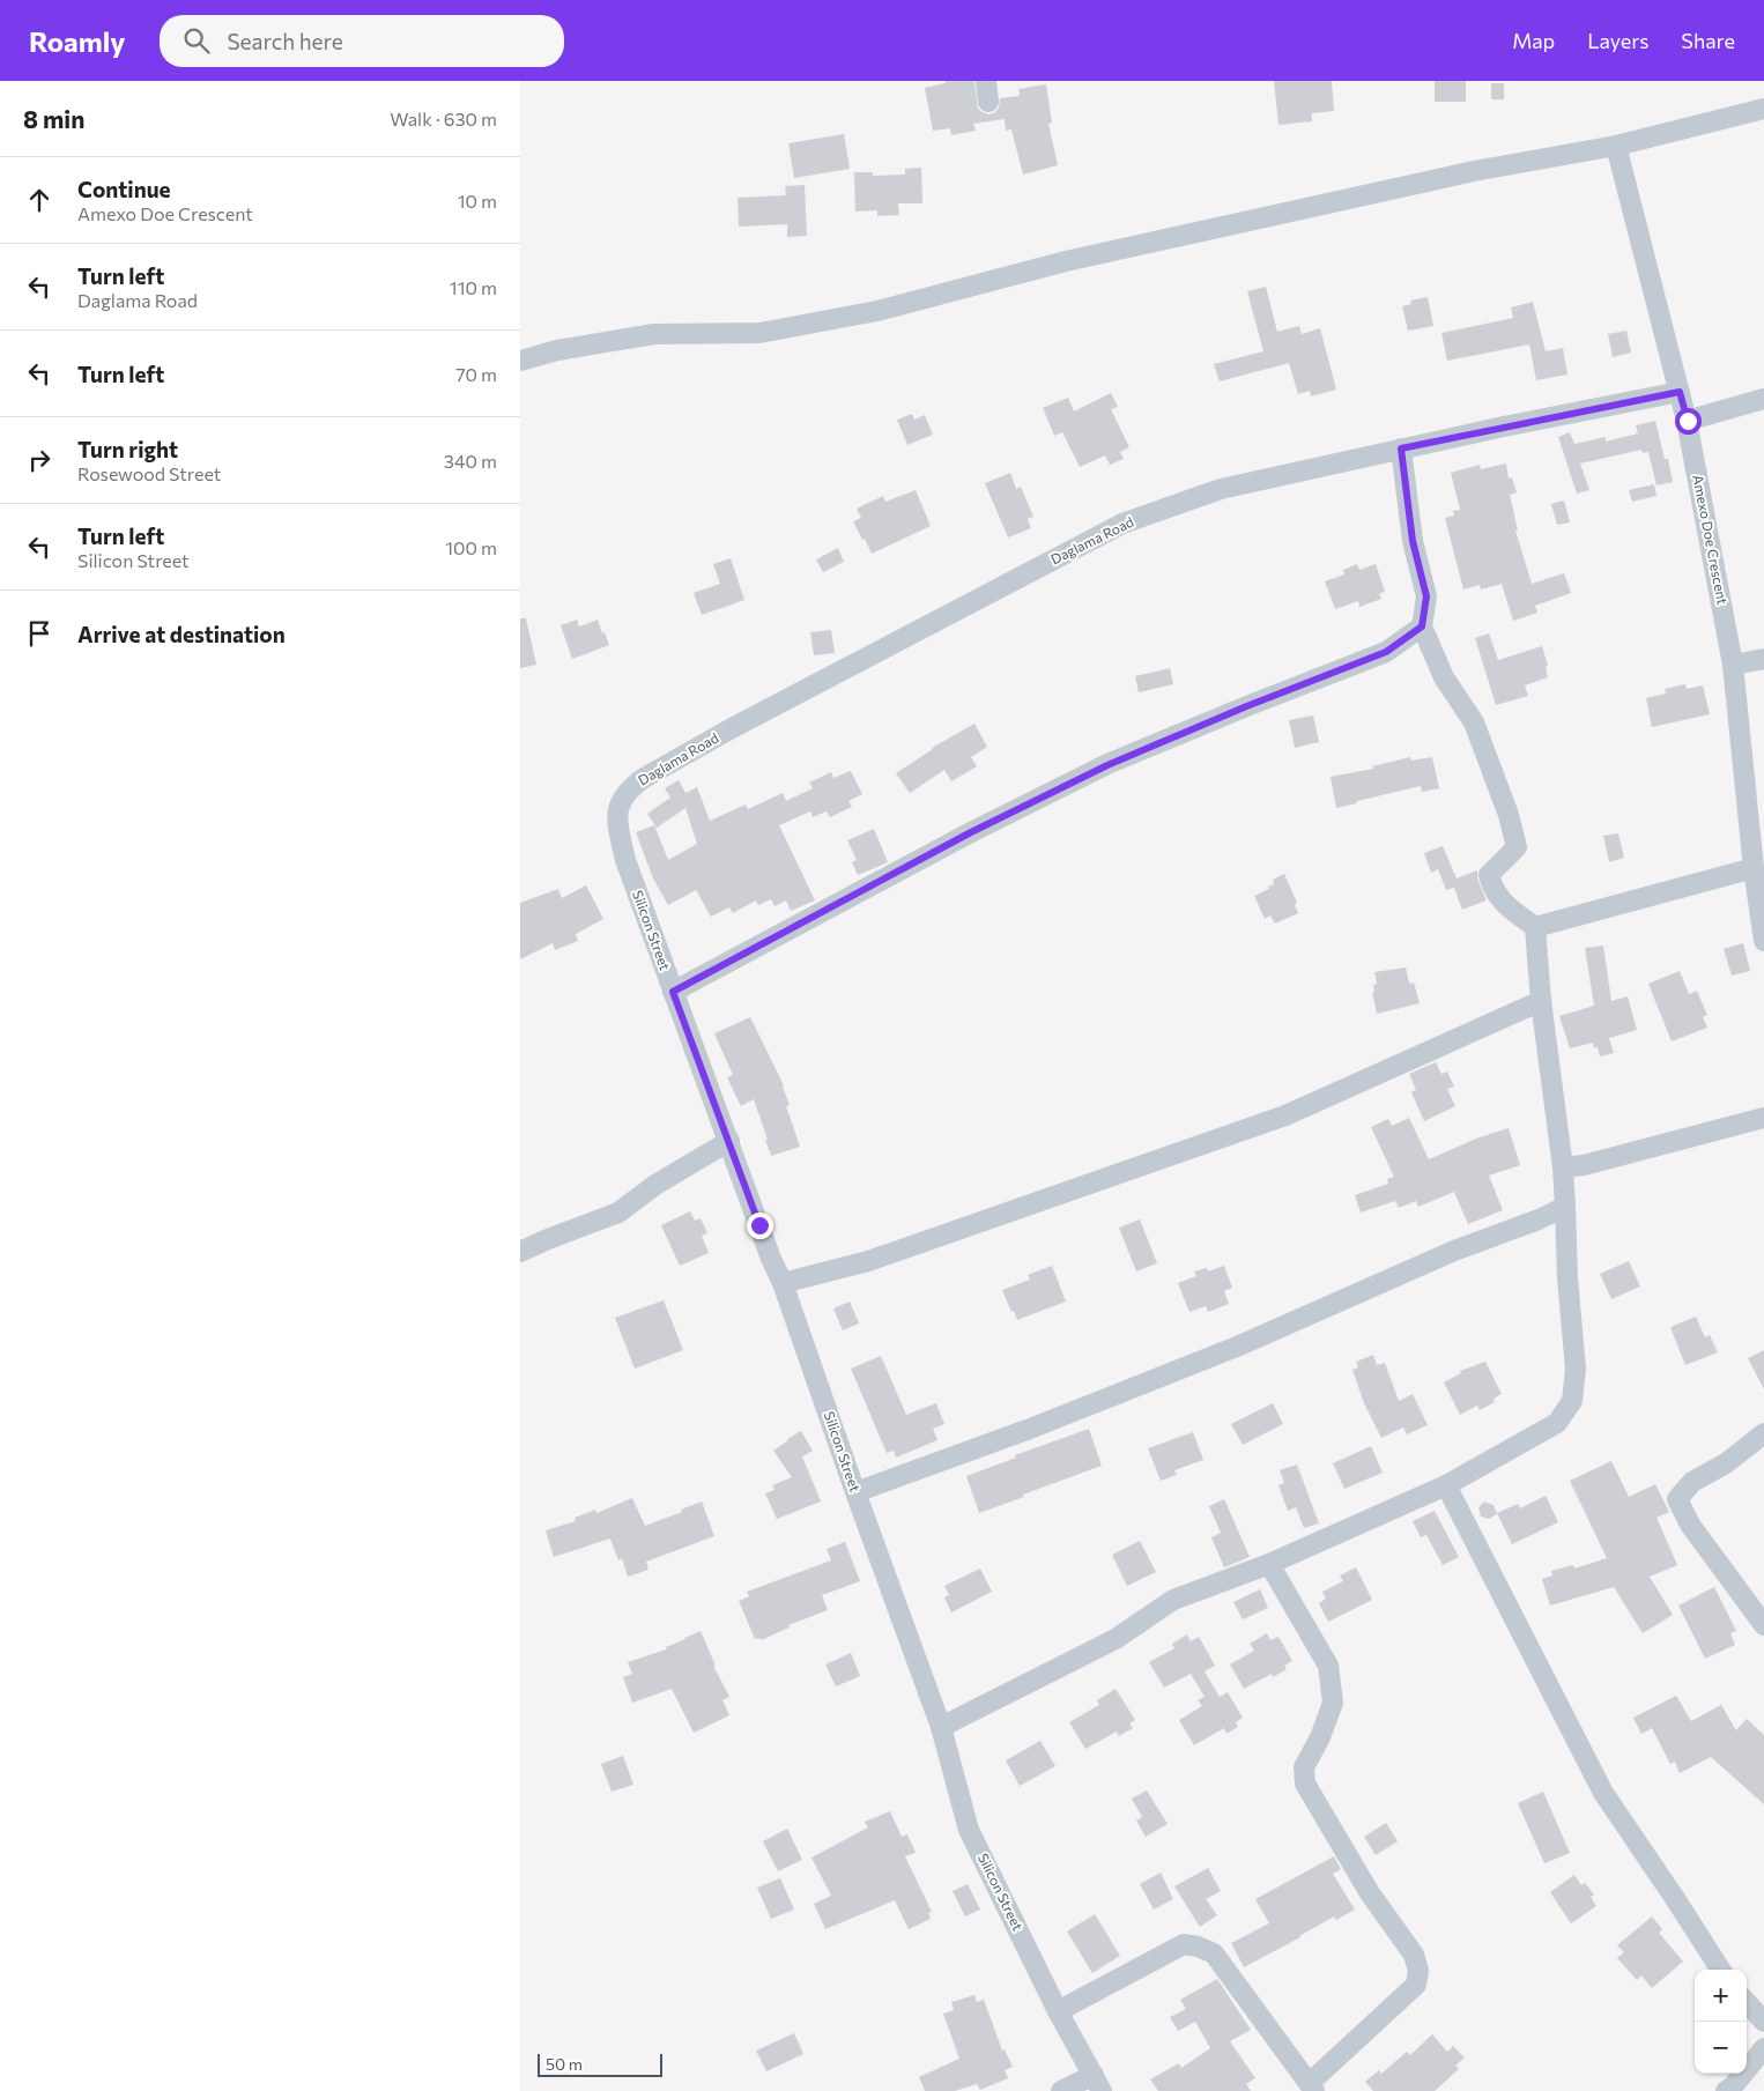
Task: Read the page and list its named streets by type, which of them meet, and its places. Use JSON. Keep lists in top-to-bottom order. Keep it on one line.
{"streets":{"street":["Amexo Doe Crescent","Daglama Road","Silicon Street"]},"crossings":[["Amexo Doe Crescent","Daglama Road"],["Daglama Road","Silicon Street"]],"scale_bar":"50 m","page":{"header":"Roamly","search":"Search here","nav":["Map","Layers","Share"],"heading":["8 min","Walk · 630 m"],"list":[["Continue","Amexo Doe Crescent","10 m"],["Turn left","Daglama Road","110 m"],["Turn left","70 m"],["Turn right","Rosewood Street","340 m"],["Turn left","Silicon Street","100 m"],"Arrive at destination"],"map_buttons":["+","−"],"scale":"50 m"}}
